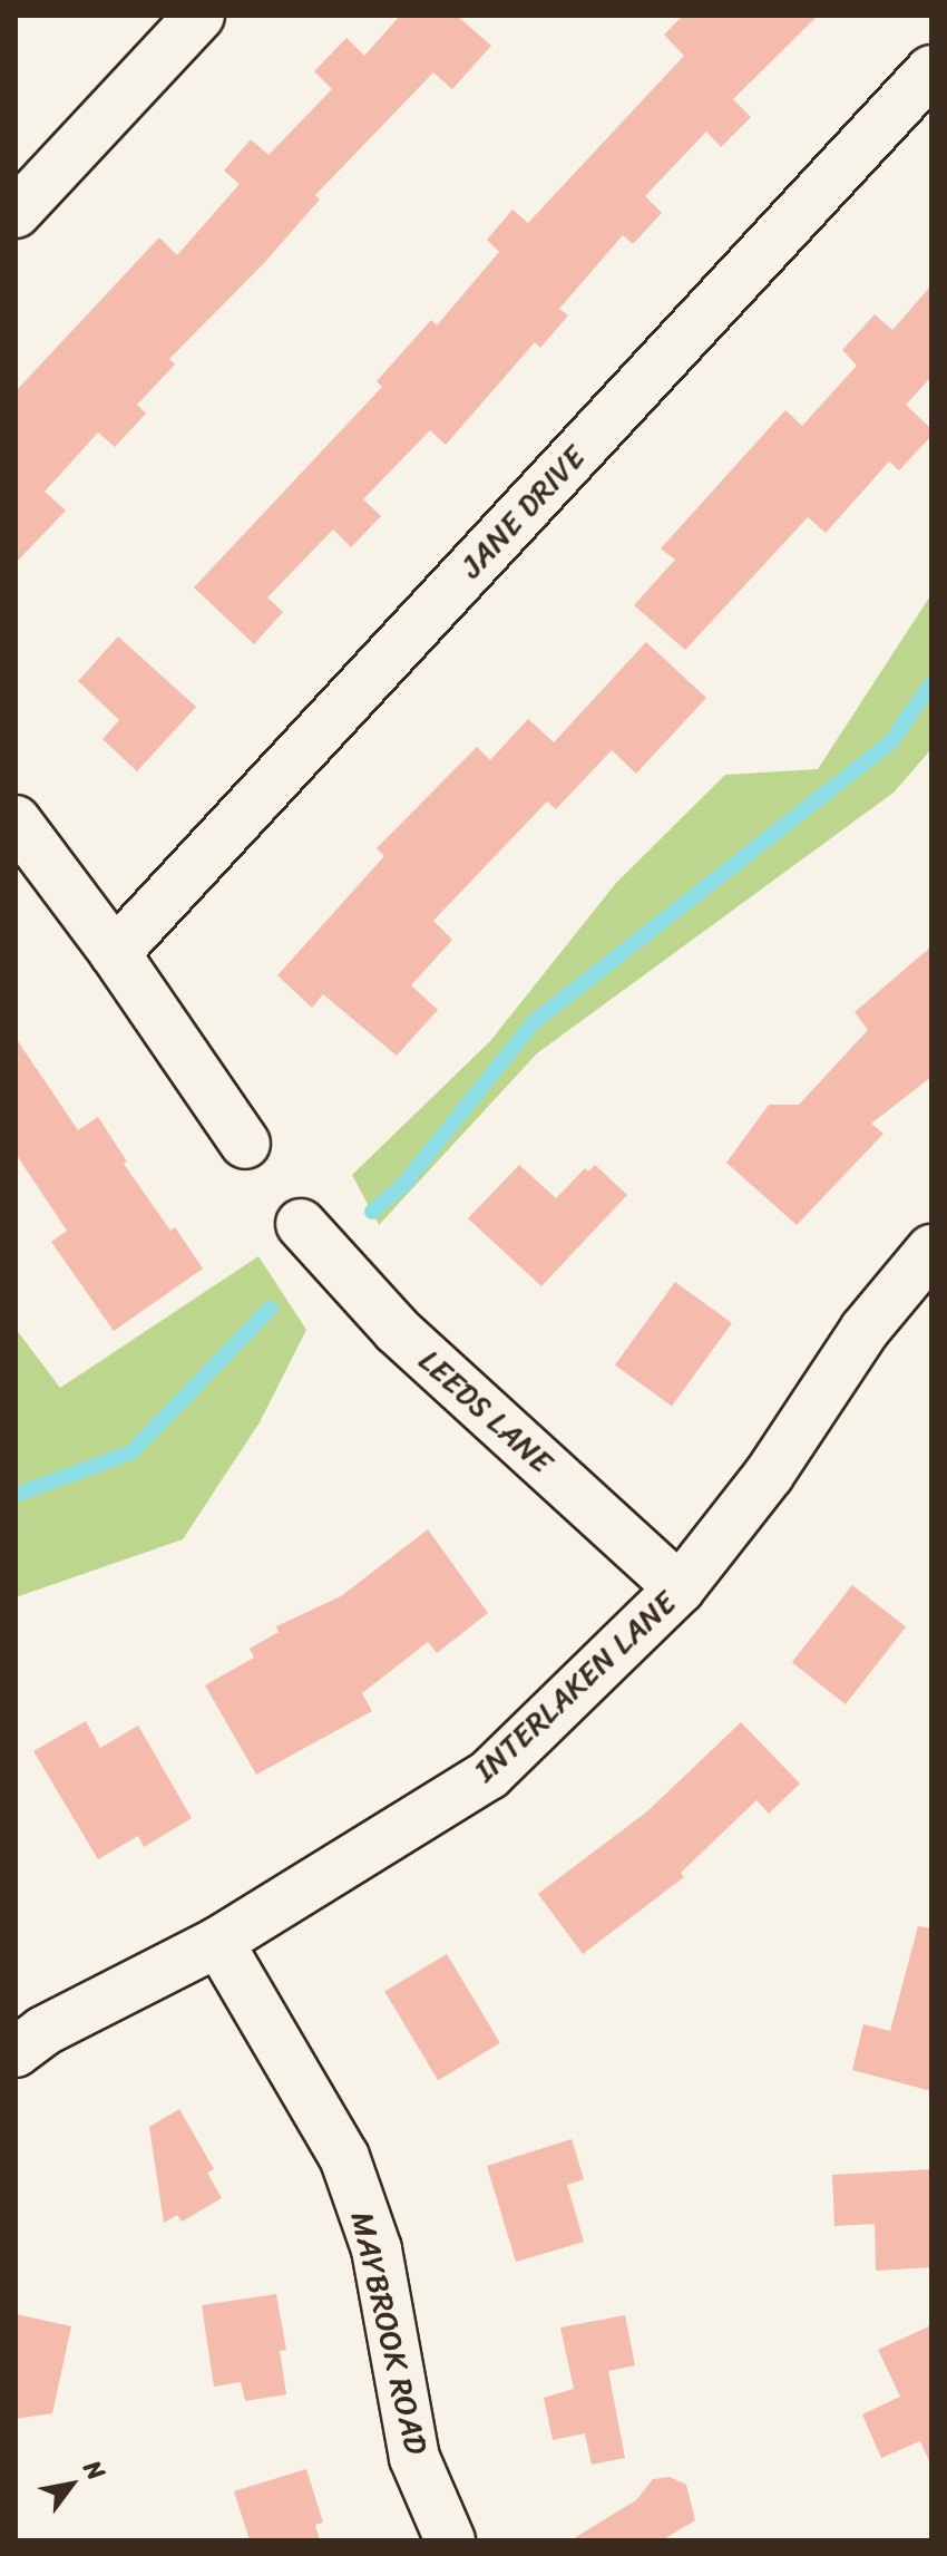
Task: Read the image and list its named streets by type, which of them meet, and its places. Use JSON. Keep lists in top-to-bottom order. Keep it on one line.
{"streets":{"street":["JANE DRIVE","LEEDS LANE","INTERLAKEN LANE","MAYBROOK ROAD"]},"crossings":[["LEEDS LANE","INTERLAKEN LANE"],["INTERLAKEN LANE","MAYBROOK ROAD"]],"north":"top right"}
